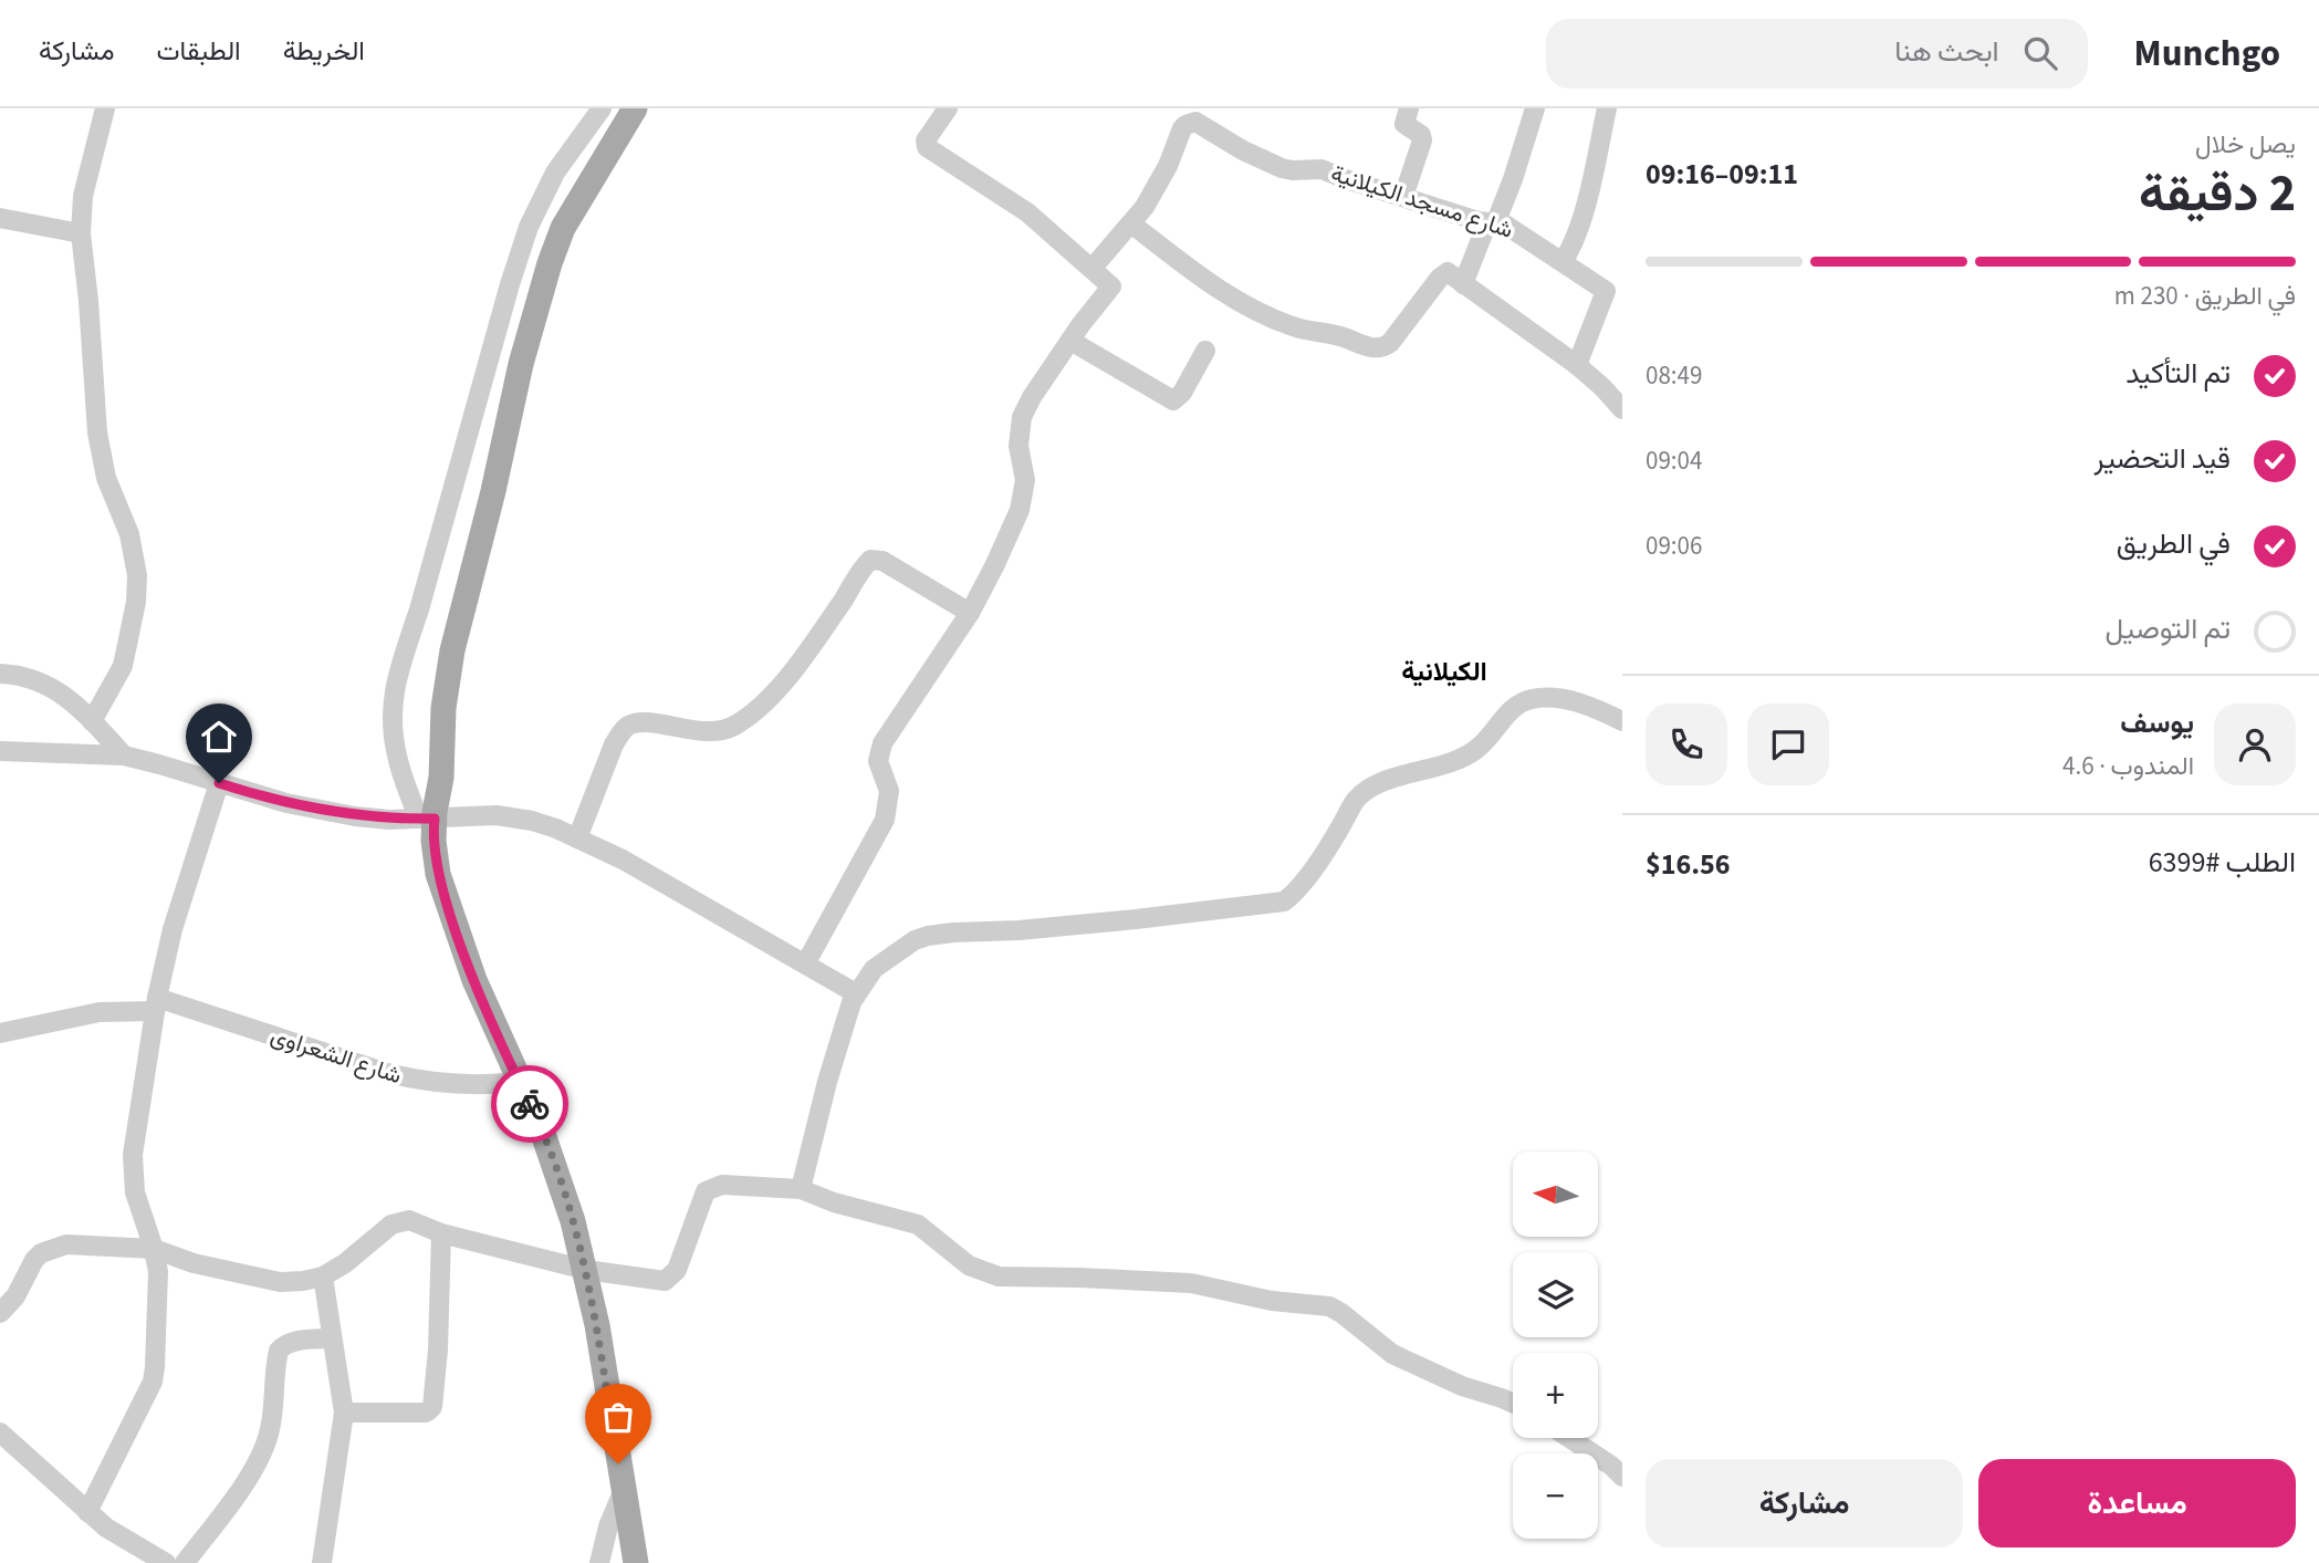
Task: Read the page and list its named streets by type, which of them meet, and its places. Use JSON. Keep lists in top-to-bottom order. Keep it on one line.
{"streets":{"street":["شارع مسجد الكيلانية","شارع الشعراوى"]},"districts":["الكيلانية"],"north":"left","page":{"header":"Munchgo","search":"ابحث هنا","nav":["الخريطة","الطبقات","مشاركة"],"heading":["2 دقيقة","يصل خلال","09:11–09:16"],"panel":["يوسف","المندوب · 4.6","الطلب #6399","$16.56"],"bar":"في الطريق · 230 m","list":[["تم التأكيد","08:49"],["قيد التحضير","09:04"],["في الطريق","09:06"],"تم التوصيل"],"map_buttons":["+","−"],"buttons":["مساعدة","مشاركة"]}}
